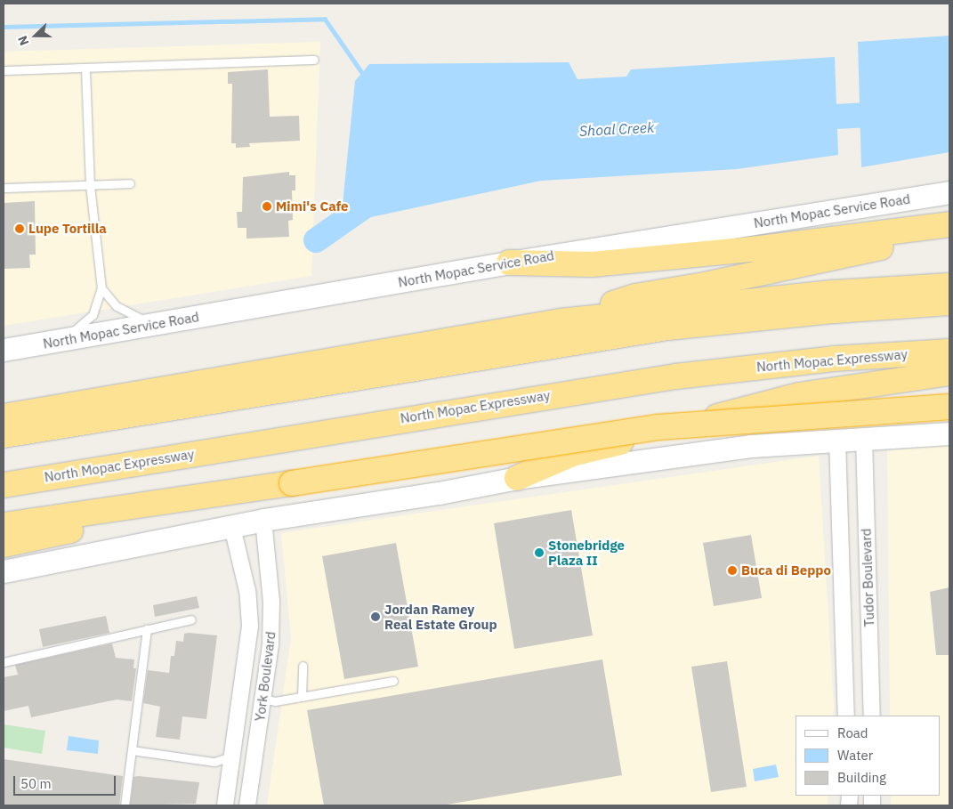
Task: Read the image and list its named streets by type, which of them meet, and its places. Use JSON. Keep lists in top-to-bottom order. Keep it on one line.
{"streets":{"highway":["North Mopac Expressway"],"main road":["North Mopac Service Road"],"street":["Tudor Boulevard","York Boulevard"]},"water":["Shoal Creek"],"places":["Mimi's Cafe","Lupe Tortilla","Stonebridge Plaza II","Buca di Beppo","Jordan Ramey Real Estate Group"],"legend":["Road","Water","Building"],"scale_bar":"50 m","north":"left"}
